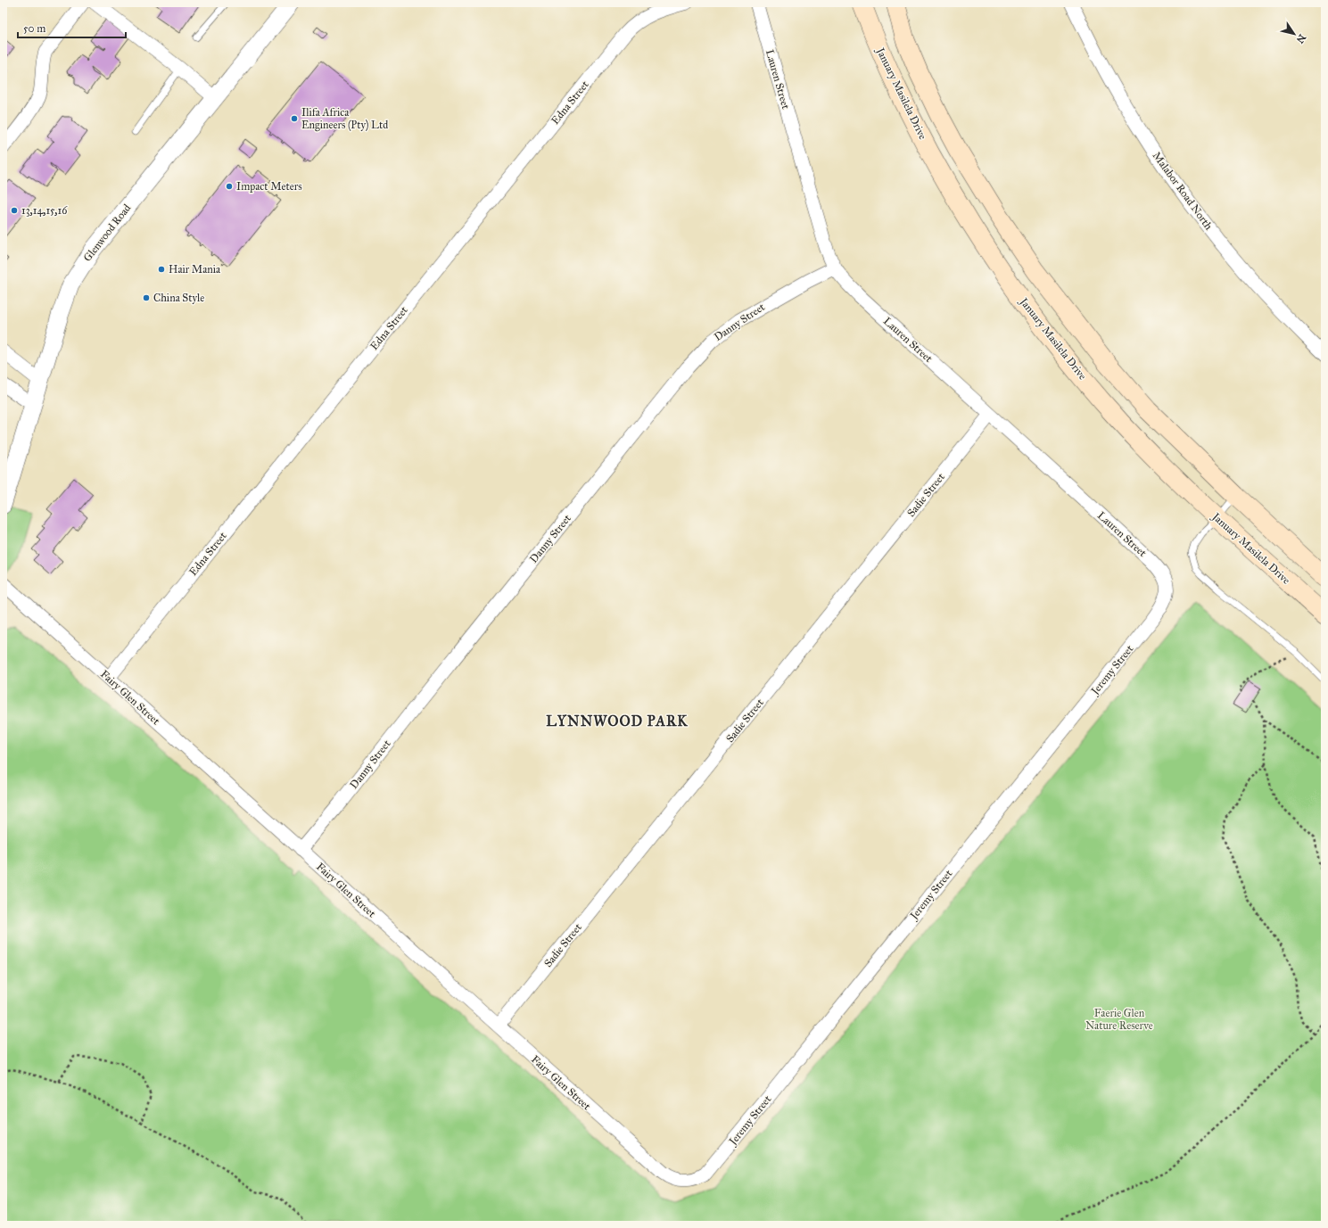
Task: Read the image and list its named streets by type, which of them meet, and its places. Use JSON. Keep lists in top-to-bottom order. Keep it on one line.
{"streets":{"main road":["January Masilela Drive"],"street":["Lauren Street","Edna Street","Malabor Road North","Glenwood Road","Danny Street","Sadie Street","Jeremy Street","Fairy Glen Street"]},"crossings":[["Lauren Street","Danny Street"],["Lauren Street","Sadie Street"],["Lauren Street","Jeremy Street"],["Edna Street","Fairy Glen Street"],["Danny Street","Fairy Glen Street"],["Sadie Street","Fairy Glen Street"],["Jeremy Street","Fairy Glen Street"]],"districts":["LYNNWOOD PARK"],"parks":["Faerie Glen Nature Reserve"],"places":["Ilifa Africa Engineers (Pty) Ltd","Impact Meters","13,14,15,16","Hair Mania","China Style"],"scale_bar":"50 m","north":"bottom right"}
